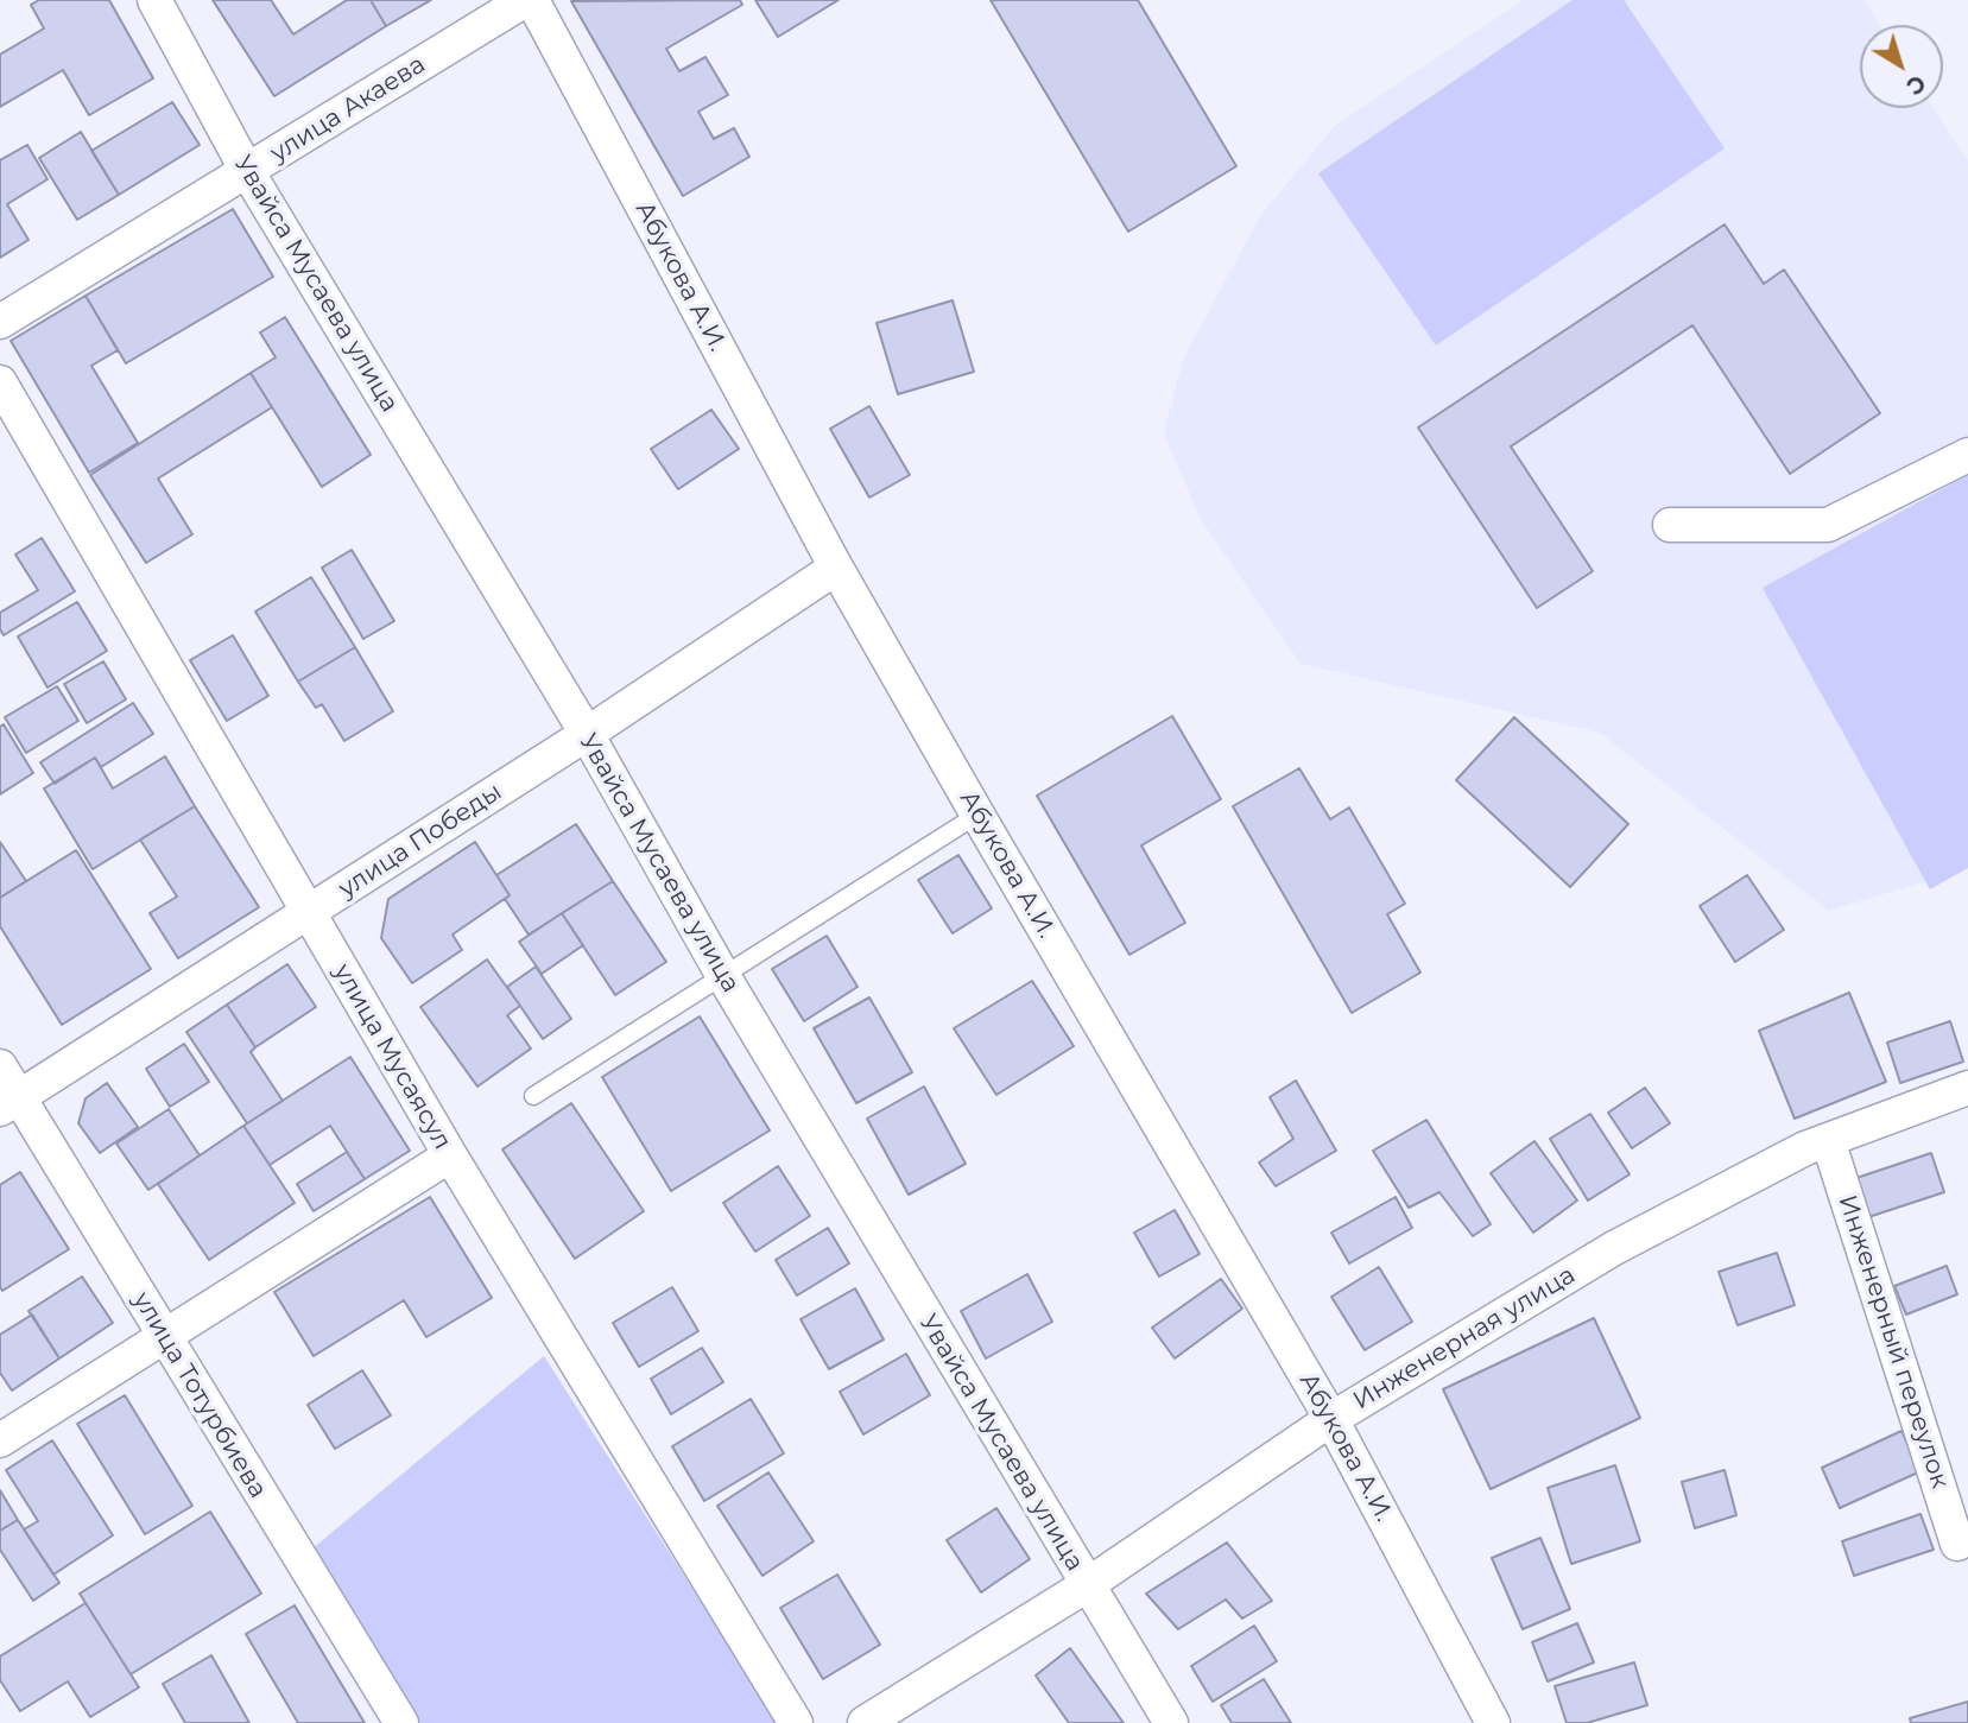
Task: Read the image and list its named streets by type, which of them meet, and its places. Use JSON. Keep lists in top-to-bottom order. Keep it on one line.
{"streets":{"street":["улица Акаева","Абукова А.И.","Увайса Мусаева улица","улица Победы","улица Мусаясул","Инженерная улица","Инженерный переулок","улица Тотурбиева"]},"crossings":[["улица Акаева","Увайса Мусаева улица"],["Абукова А.И.","улица Победы"],["Абукова А.И.","Инженерная улица"],["Увайса Мусаева улица","улица Победы"],["Увайса Мусаева улица","Инженерная улица"],["улица Победы","улица Мусаясул"],["улица Победы","улица Тотурбиева"],["Инженерная улица","Инженерный переулок"]],"north":"bottom right"}
